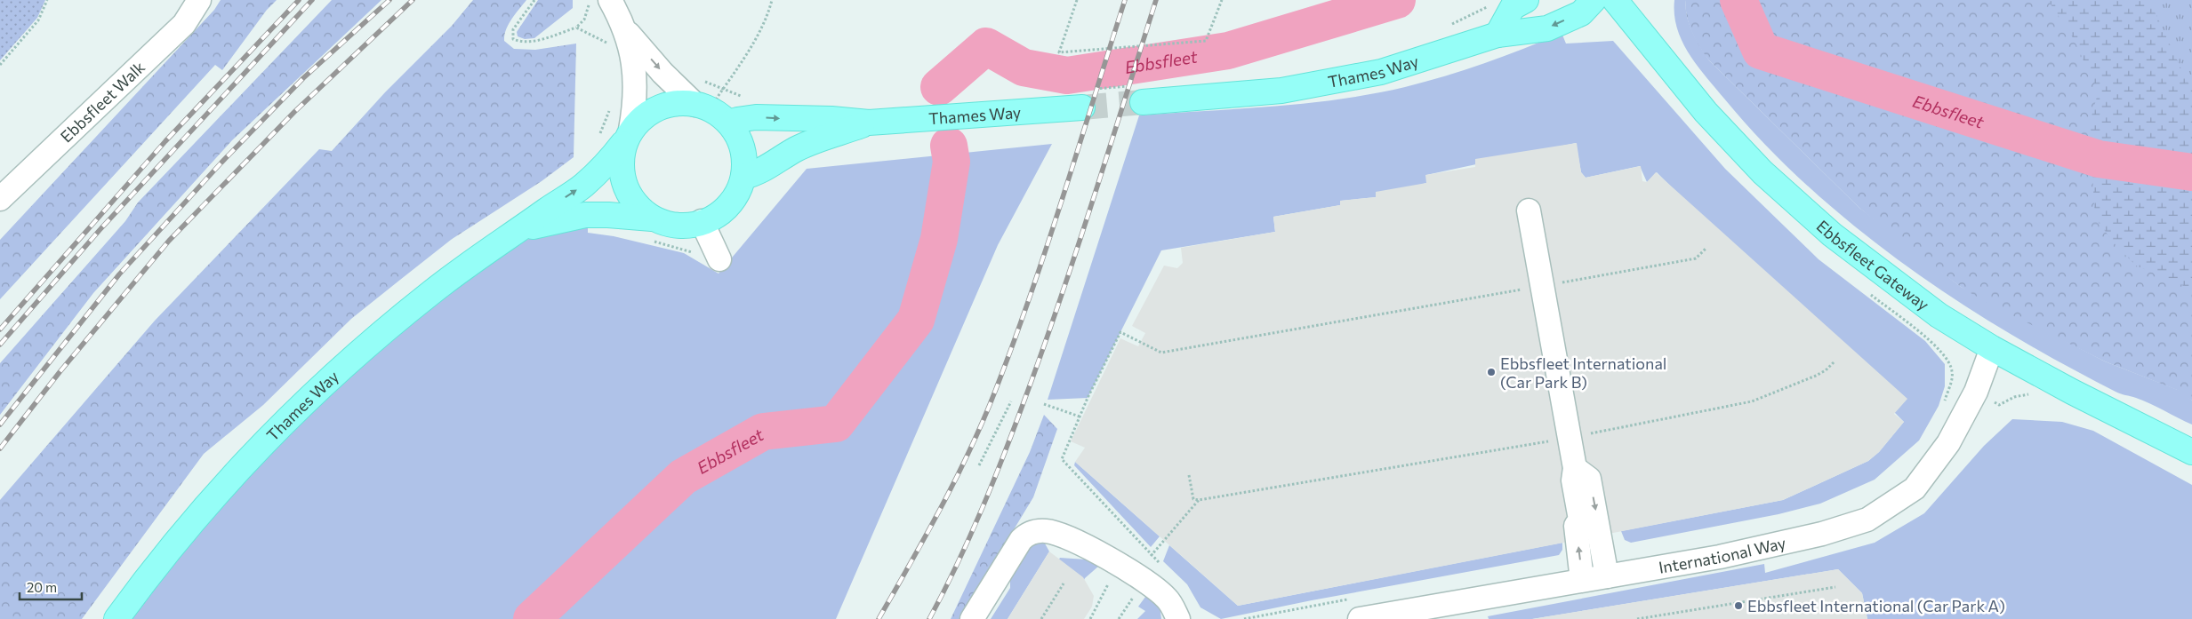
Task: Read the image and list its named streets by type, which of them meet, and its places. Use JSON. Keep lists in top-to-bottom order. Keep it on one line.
{"streets":{"main road":["Thames Way","Ebbsfleet Gateway"],"street":["Ebbsfleet Walk","International Way"]},"crossings":[["Ebbsfleet Gateway","International Way"]],"water":["Ebbsfleet"],"places":["Ebbsfleet International (Car Park B)","Ebbsfleet International (Car Park A)"],"scale_bar":"20 m"}
